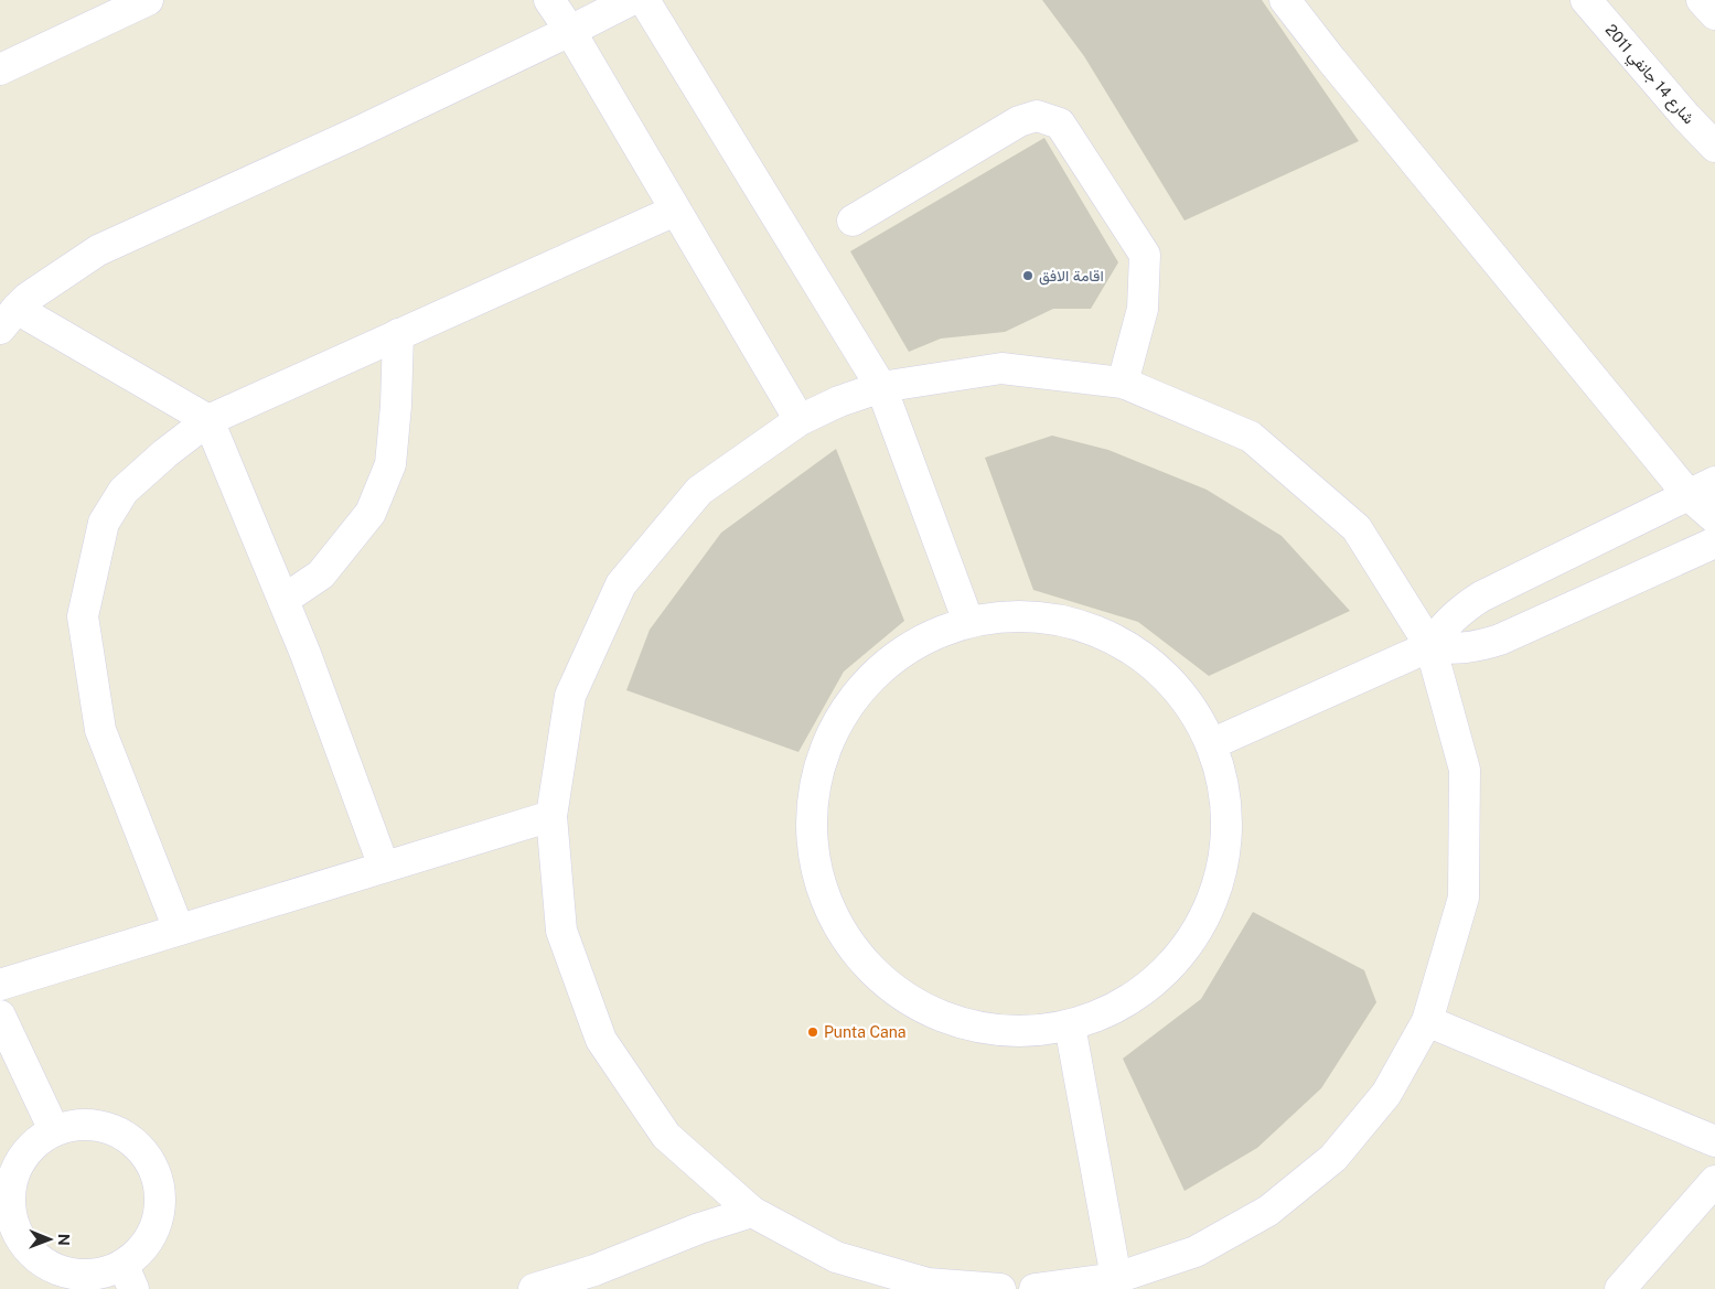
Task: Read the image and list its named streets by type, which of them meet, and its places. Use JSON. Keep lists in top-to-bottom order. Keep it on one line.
{"streets":{"street":["شارع 14 جانفي 2011"]},"places":["اقامة الافق","Punta Cana"],"north":"right"}
